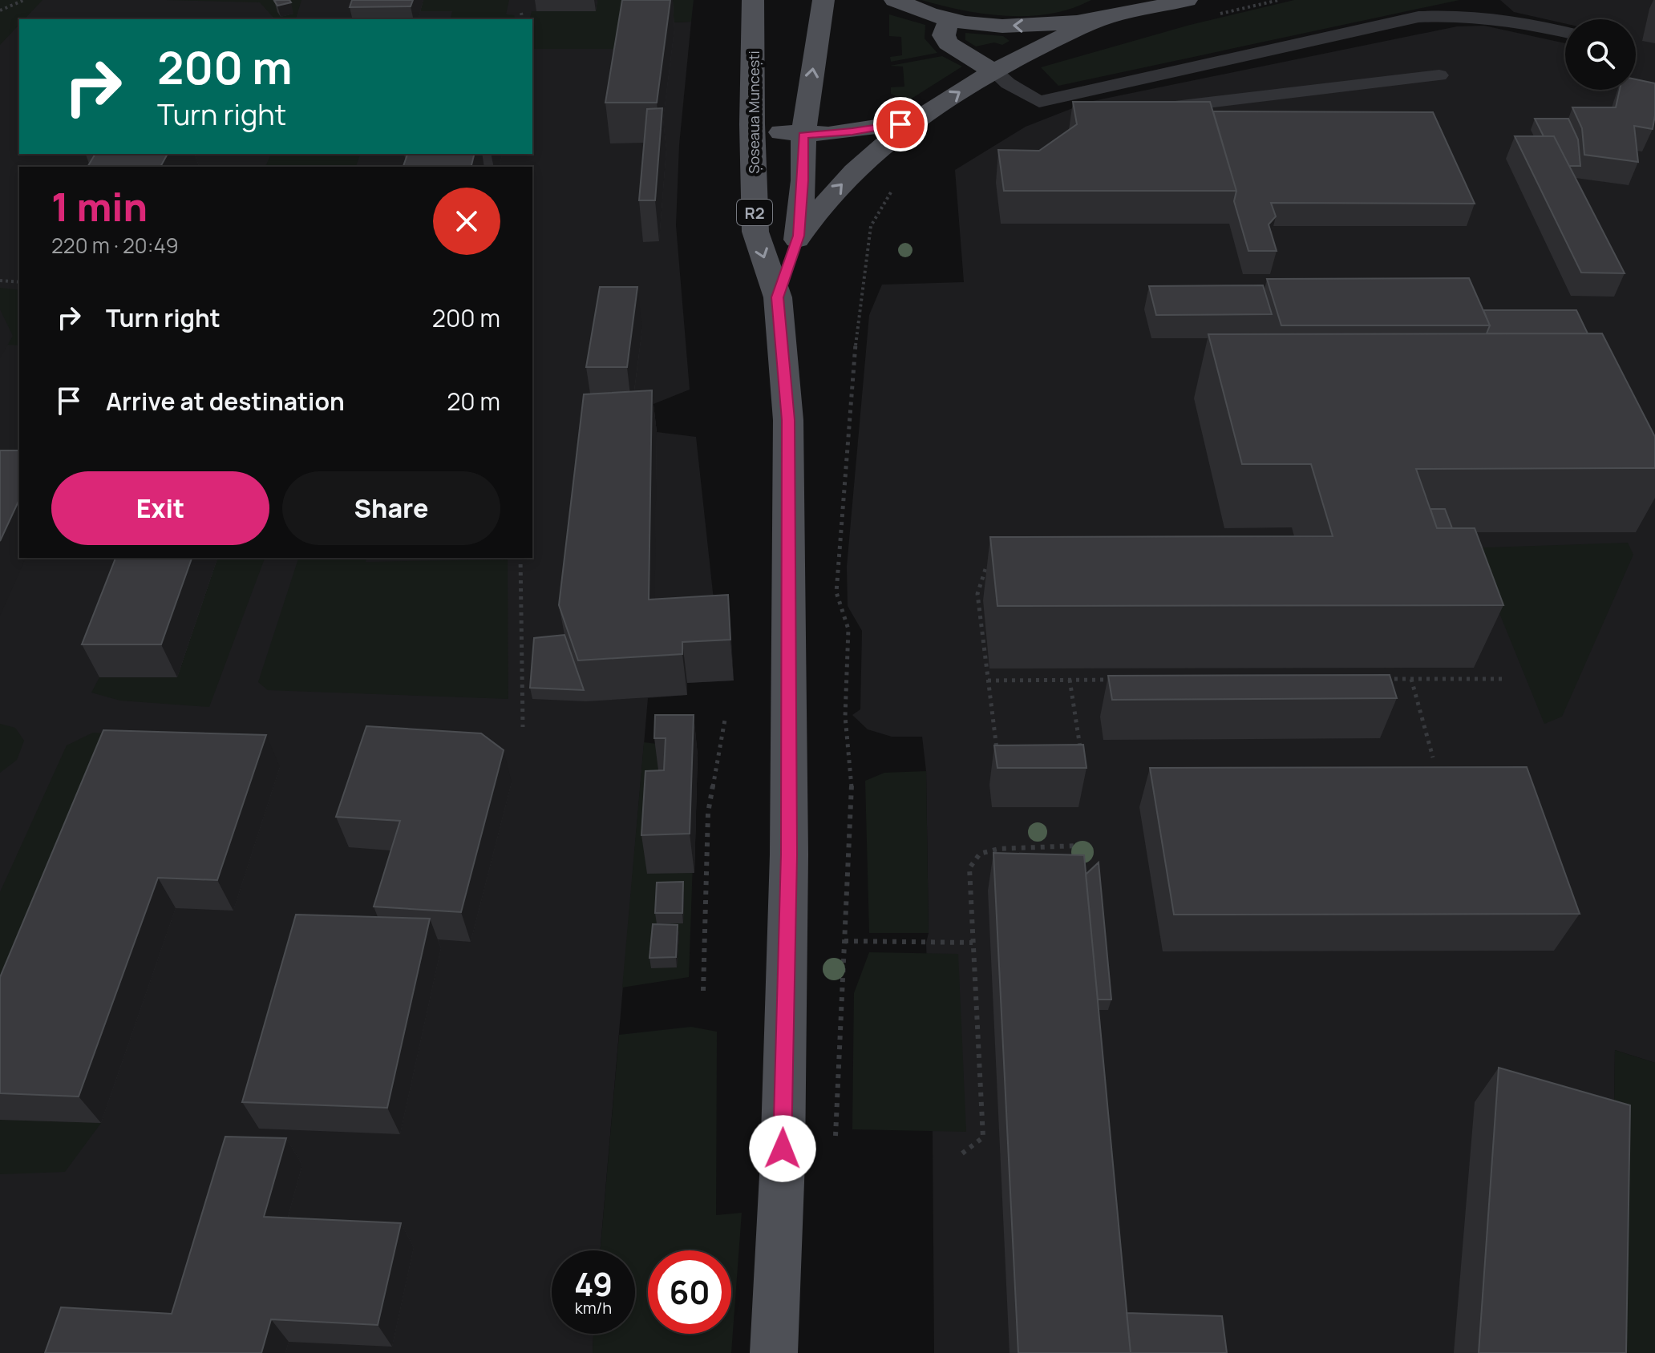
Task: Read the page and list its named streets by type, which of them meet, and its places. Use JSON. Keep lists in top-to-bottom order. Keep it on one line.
{"streets":{"main road":["Șoseaua Muncești","R2"]},"page":{"turn":["200 m","Turn right"],"heading":["1 min","220 m · 20:49"],"list":[{"name":"Turn right","value":"200 m"},{"name":"Arrive at destination","value":"20 m"}],"buttons":["Exit","Share"],"speed":"49 km/h","limit":"60"}}
